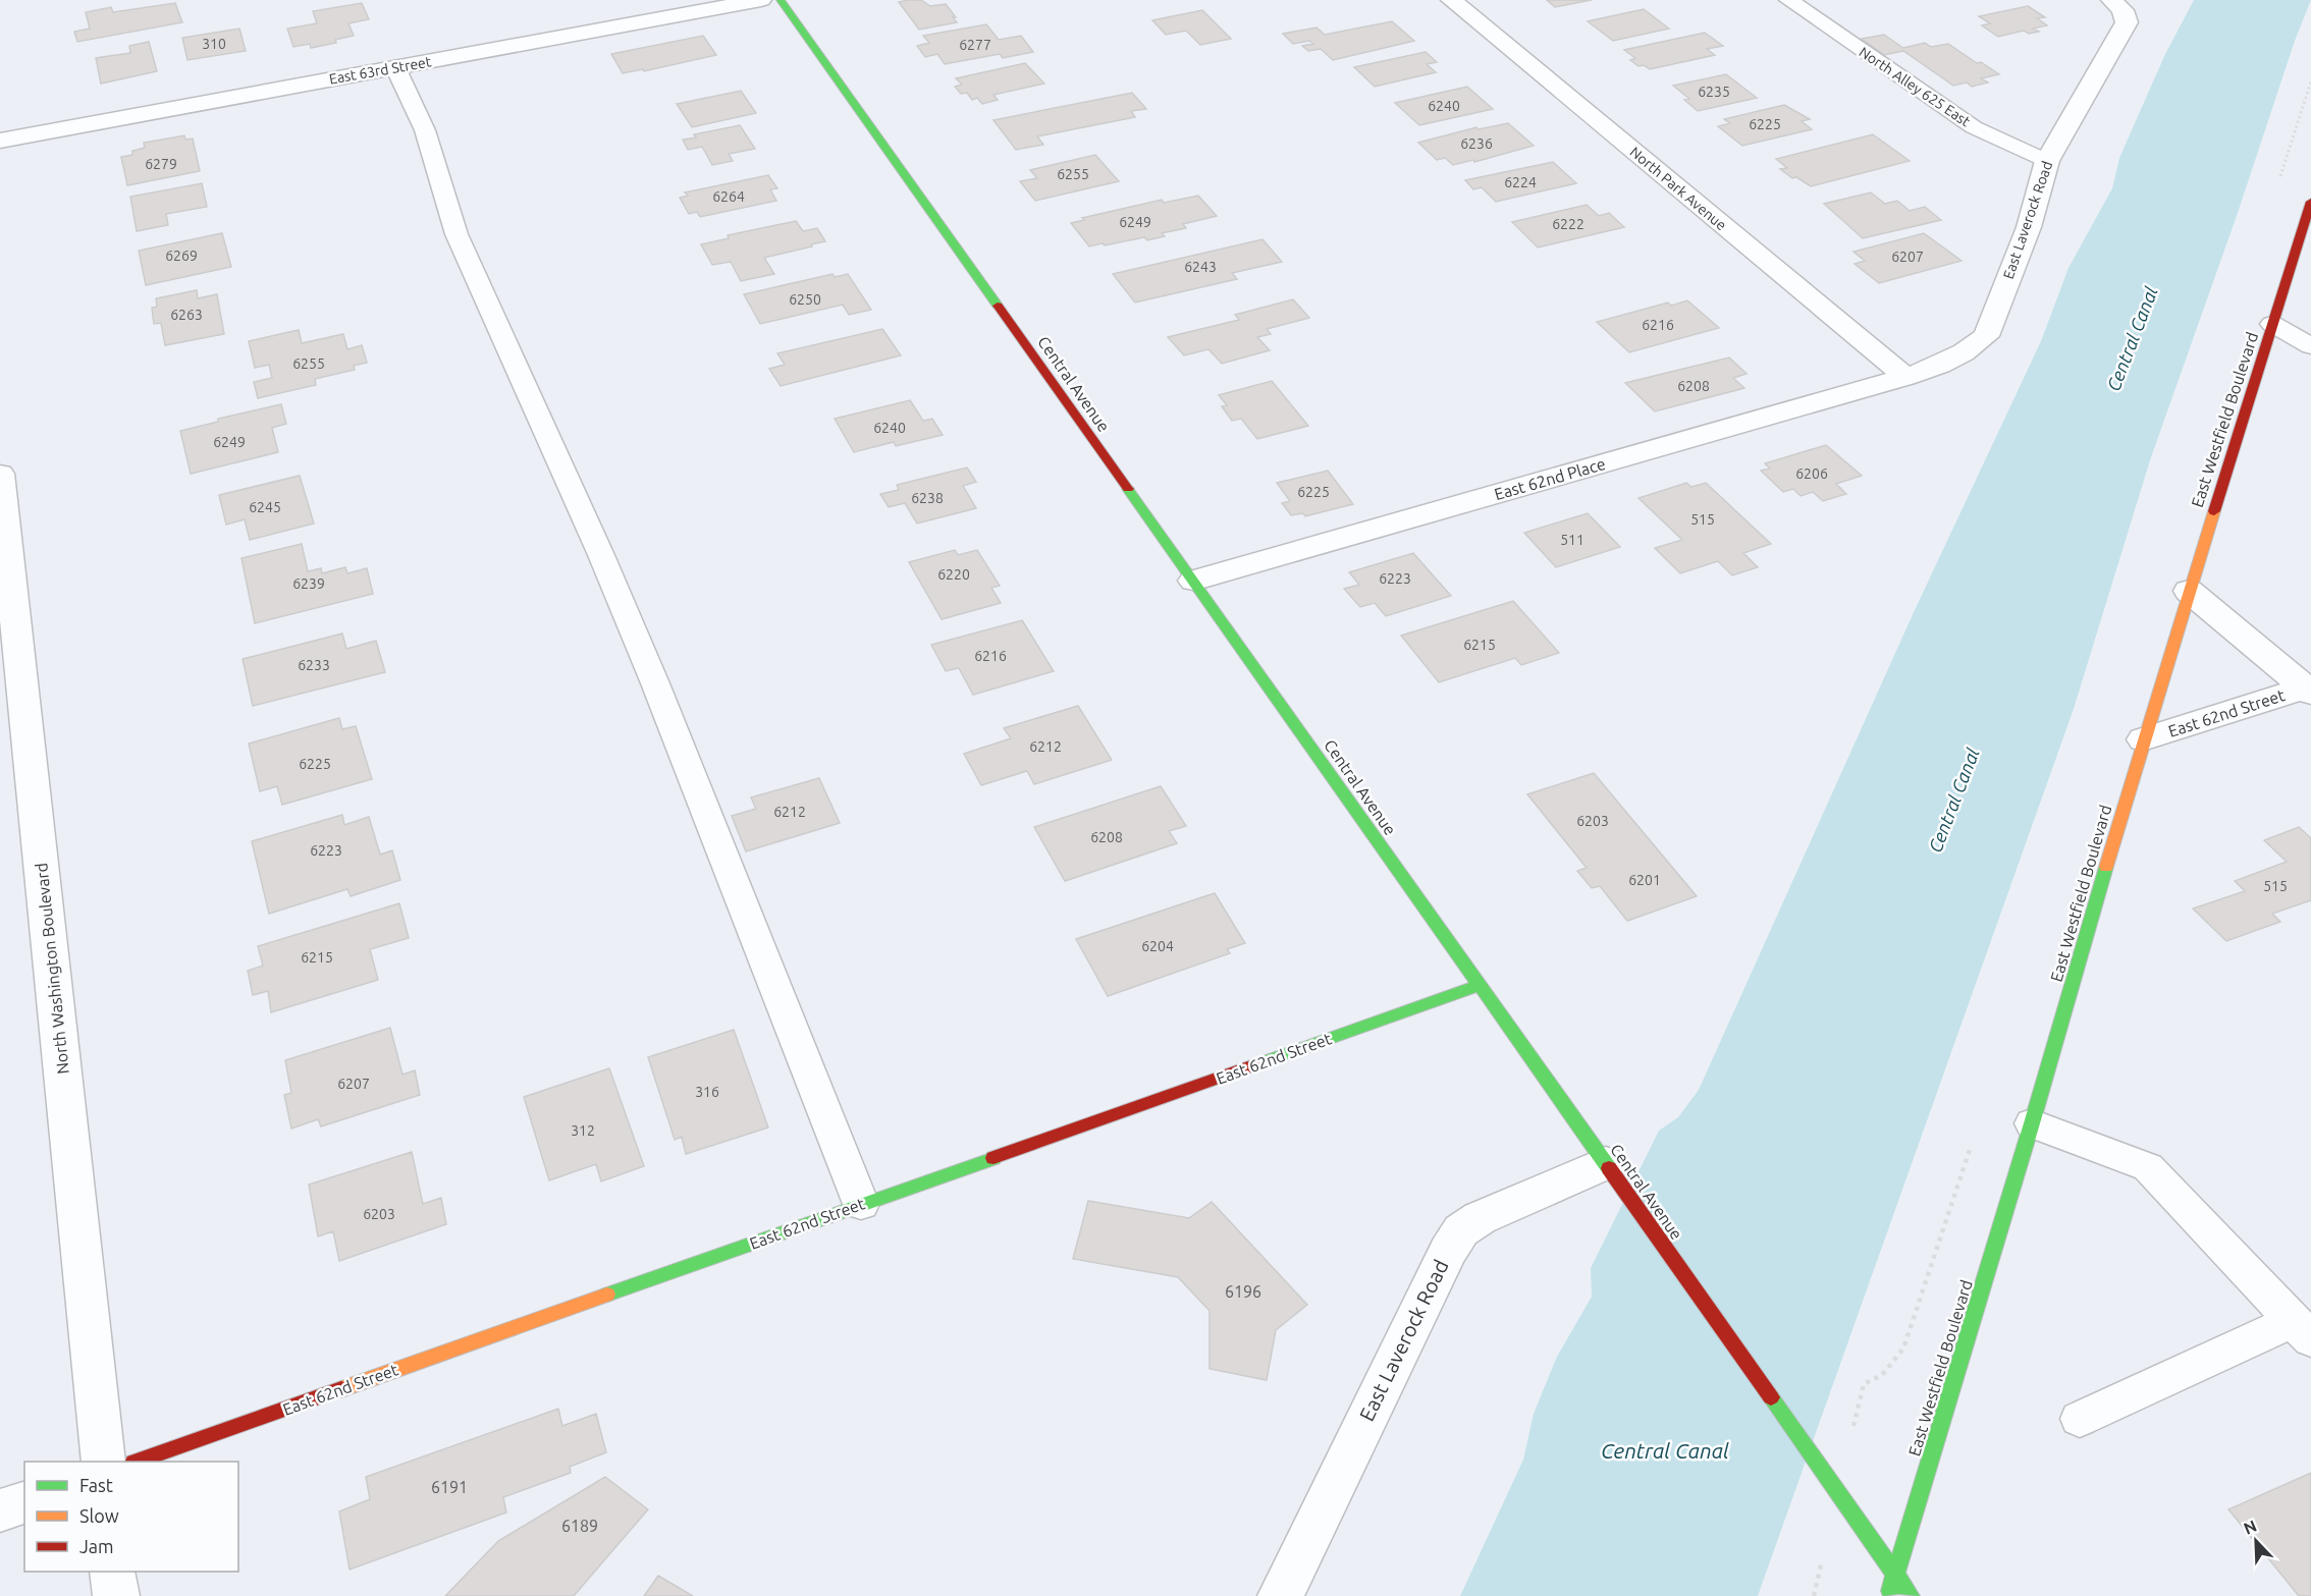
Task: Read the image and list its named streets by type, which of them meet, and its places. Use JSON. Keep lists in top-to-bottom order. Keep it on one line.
{"streets":{"street":["East 63rd Street","North Park Avenue","East Laverock Road","Central Avenue","East Westfield Boulevard","East 62nd Place","East 62nd Street","North Washington Boulevard"],"lane":["North Alley 625 East"]},"crossings":[["North Alley 625 East","East Laverock Road"],["North Park Avenue","East Laverock Road"],["North Park Avenue","East 62nd Place"],["East Laverock Road","Central Avenue"],["East Laverock Road","East 62nd Place"],["Central Avenue","East Westfield Boulevard"],["Central Avenue","East 62nd Place"],["Central Avenue","East 62nd Street"],["East Westfield Boulevard","East 62nd Street"]],"water":["Central Canal"],"house_numbers":["310","6277","6235","6240","6225","6236","6279","6255","6224","6264","6249","6222","6269","6207","6243","6250","6263","6216","6255","6208","6240","6249","6206","6225","6238","6245","515","511","6220","6223","6239","6215","6216","6233","6212","6225","6212","6203","6208","6223","6201","515","6204","6215","6207","316","312","6203","6196","6191","6189"],"legend":["Fast","Slow","Jam"],"north":"top left"}
